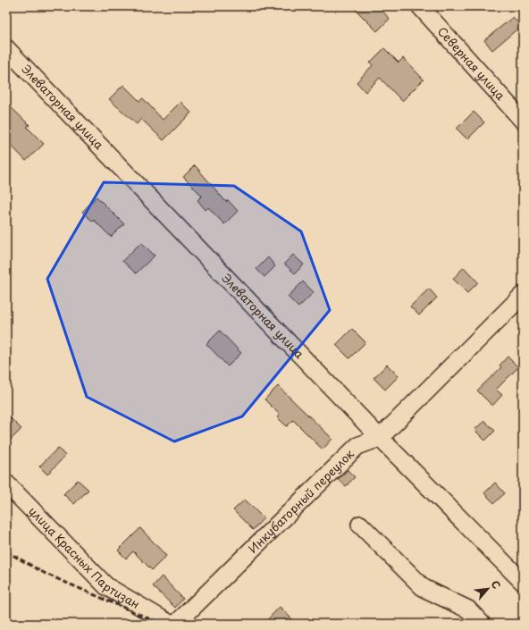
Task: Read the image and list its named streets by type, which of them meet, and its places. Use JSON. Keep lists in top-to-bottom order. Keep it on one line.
{"streets":{"street":["Северная улица","Элеваторная улица","Инкубаторный переулок","улица Красных Партизан"]},"crossings":[["Элеваторная улица","Инкубаторный переулок"]],"north":"top right"}
